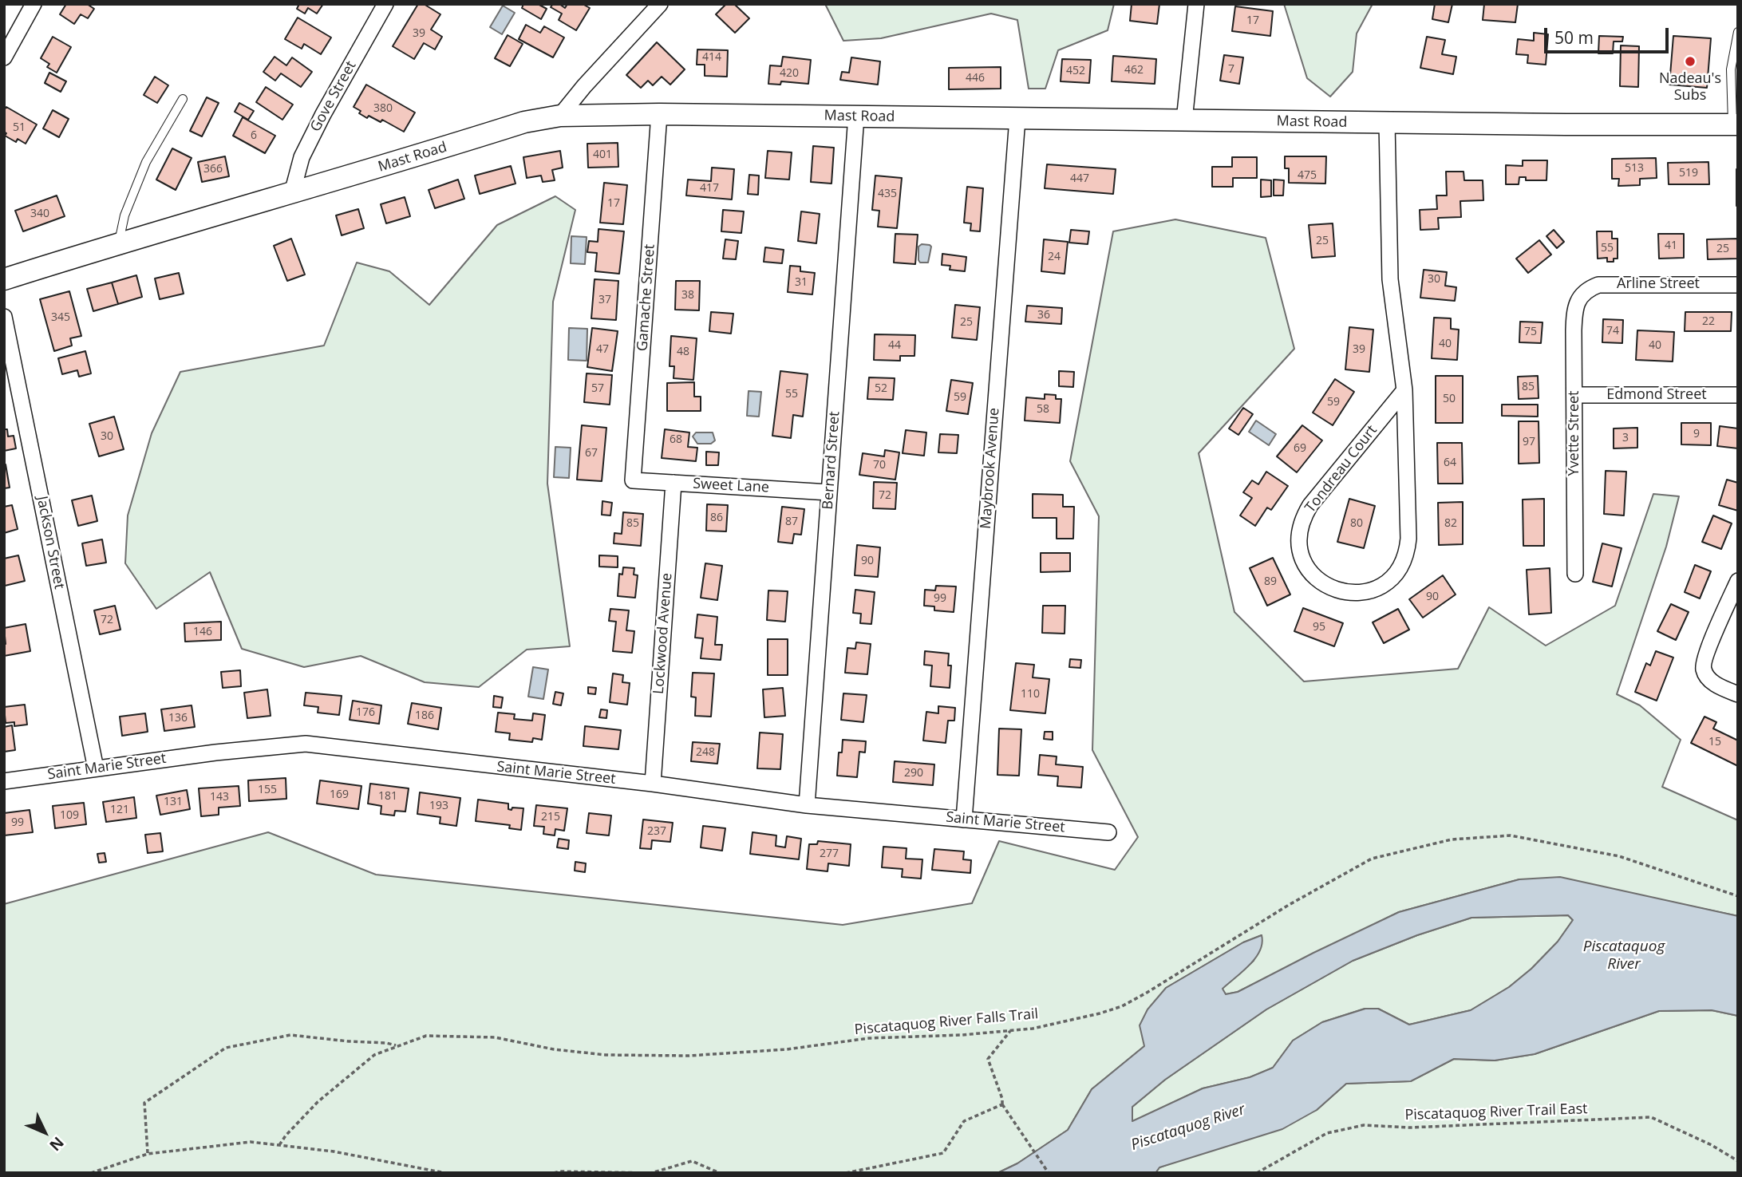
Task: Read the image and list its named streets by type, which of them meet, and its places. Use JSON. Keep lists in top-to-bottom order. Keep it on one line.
{"streets":{"main road":["Mast Road"],"street":["Gove Street","Arline Street","Gamache Street","Edmond Street","Yvette Street","Bernard Street","Maybrook Avenue","Tondreau Court","Sweet Lane","Jackson Street","Lockwood Avenue","Saint Marie Street"],"path":["Piscataquog River Falls Trail","Piscataquog River Trail East"]},"crossings":[["Gove Street","Mast Road"],["Mast Road","Gamache Street"],["Mast Road","Bernard Street"],["Mast Road","Maybrook Avenue"],["Mast Road","Tondreau Court"],["Arline Street","Yvette Street"],["Gamache Street","Sweet Lane"],["Edmond Street","Yvette Street"],["Bernard Street","Sweet Lane"],["Bernard Street","Saint Marie Street"],["Maybrook Avenue","Saint Marie Street"],["Sweet Lane","Lockwood Avenue"],["Jackson Street","Saint Marie Street"],["Lockwood Avenue","Saint Marie Street"]],"water":["Piscataquog River"],"places":["Nadeau's Subs"],"house_numbers":["17","39","414","7","462","452","420","446","380","51","6","401","513","366","519","475","447","417","435","17","340","25","41","55","25","24","30","31","38","37","36","345","22","25","74","75","40","44","40","47","39","48","85","57","52","55","59","50","59","58","9","30","3","68","97","69","67","64","70","72","86","87","85","80","82","90","89","90","99","72","95","146","110","176","186","136","15","248","290","155","169","181","143","131","193","121","109","215","99","237","277"],"scale_bar":"50 m","north":"bottom right"}
